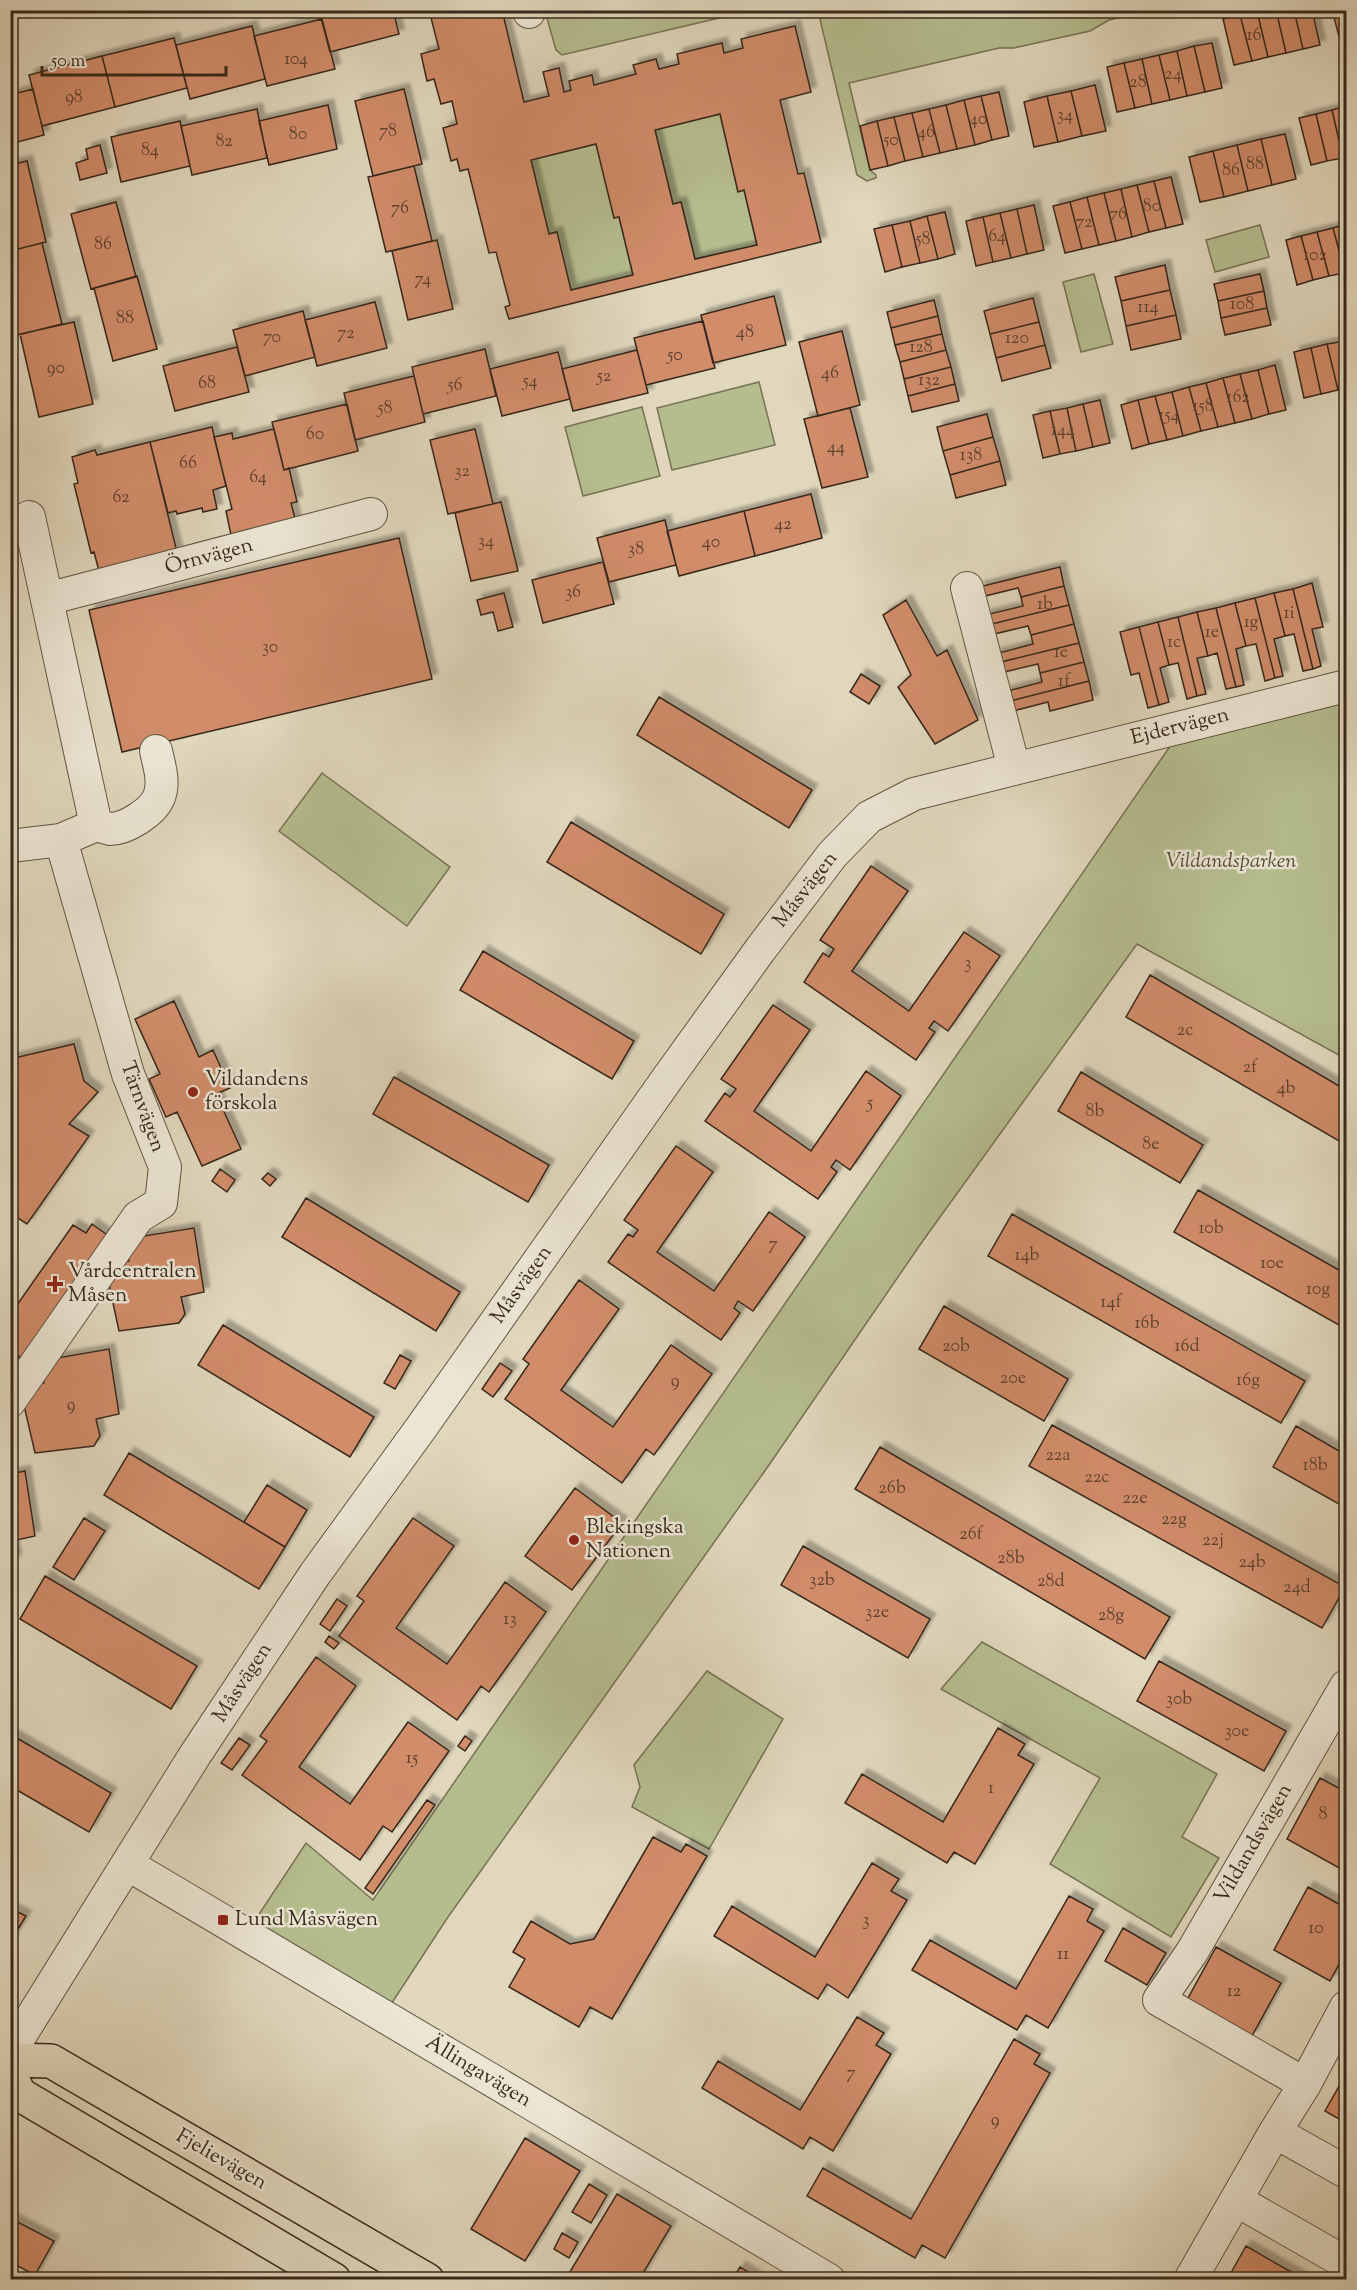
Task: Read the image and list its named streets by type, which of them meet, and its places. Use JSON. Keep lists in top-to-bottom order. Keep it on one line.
{"streets":{"main road":["Fjelievägen"],"street":["Örnvägen","Ejdervägen","Måsvägen","Tärnvägen","Vildandsvägen","Ällingavägen"]},"crossings":[["Ejdervägen","Måsvägen"],["Måsvägen","Ällingavägen"]],"parks":["Vildandsparken"],"places":{"other":["Vildandens förskola","Blekingska Nationen"],"health":["Vårdcentralen Måsen"],"transit":["Lund Måsvägen"]},"house_numbers":["16","104","24","28","98","34","40","78","46","80","50","82","84","88","86","80","76","76","72","64","58","86","102","74","108","114","88","48","72","70","120","128","50","90","46","52","132","54","68","56","162","158","58","154","144","60","44","138","66","32","64","62","42","34","40","38","36","1b","1i","1g","1e","1c","30","1e","1f","3","2c","2f","4b","5","8b","8e","10b","7","14b","10e","10g","14f","16b","20b","16d","20e","16g","9","9","22a","18b","22c","26b","22e","22g","26f","22j","28b","24b","32b","28d","24d","32e","28g","13","30b","30e","15","1","8","3","10","11","12","7","9"],"scale_bar":"50 m"}
